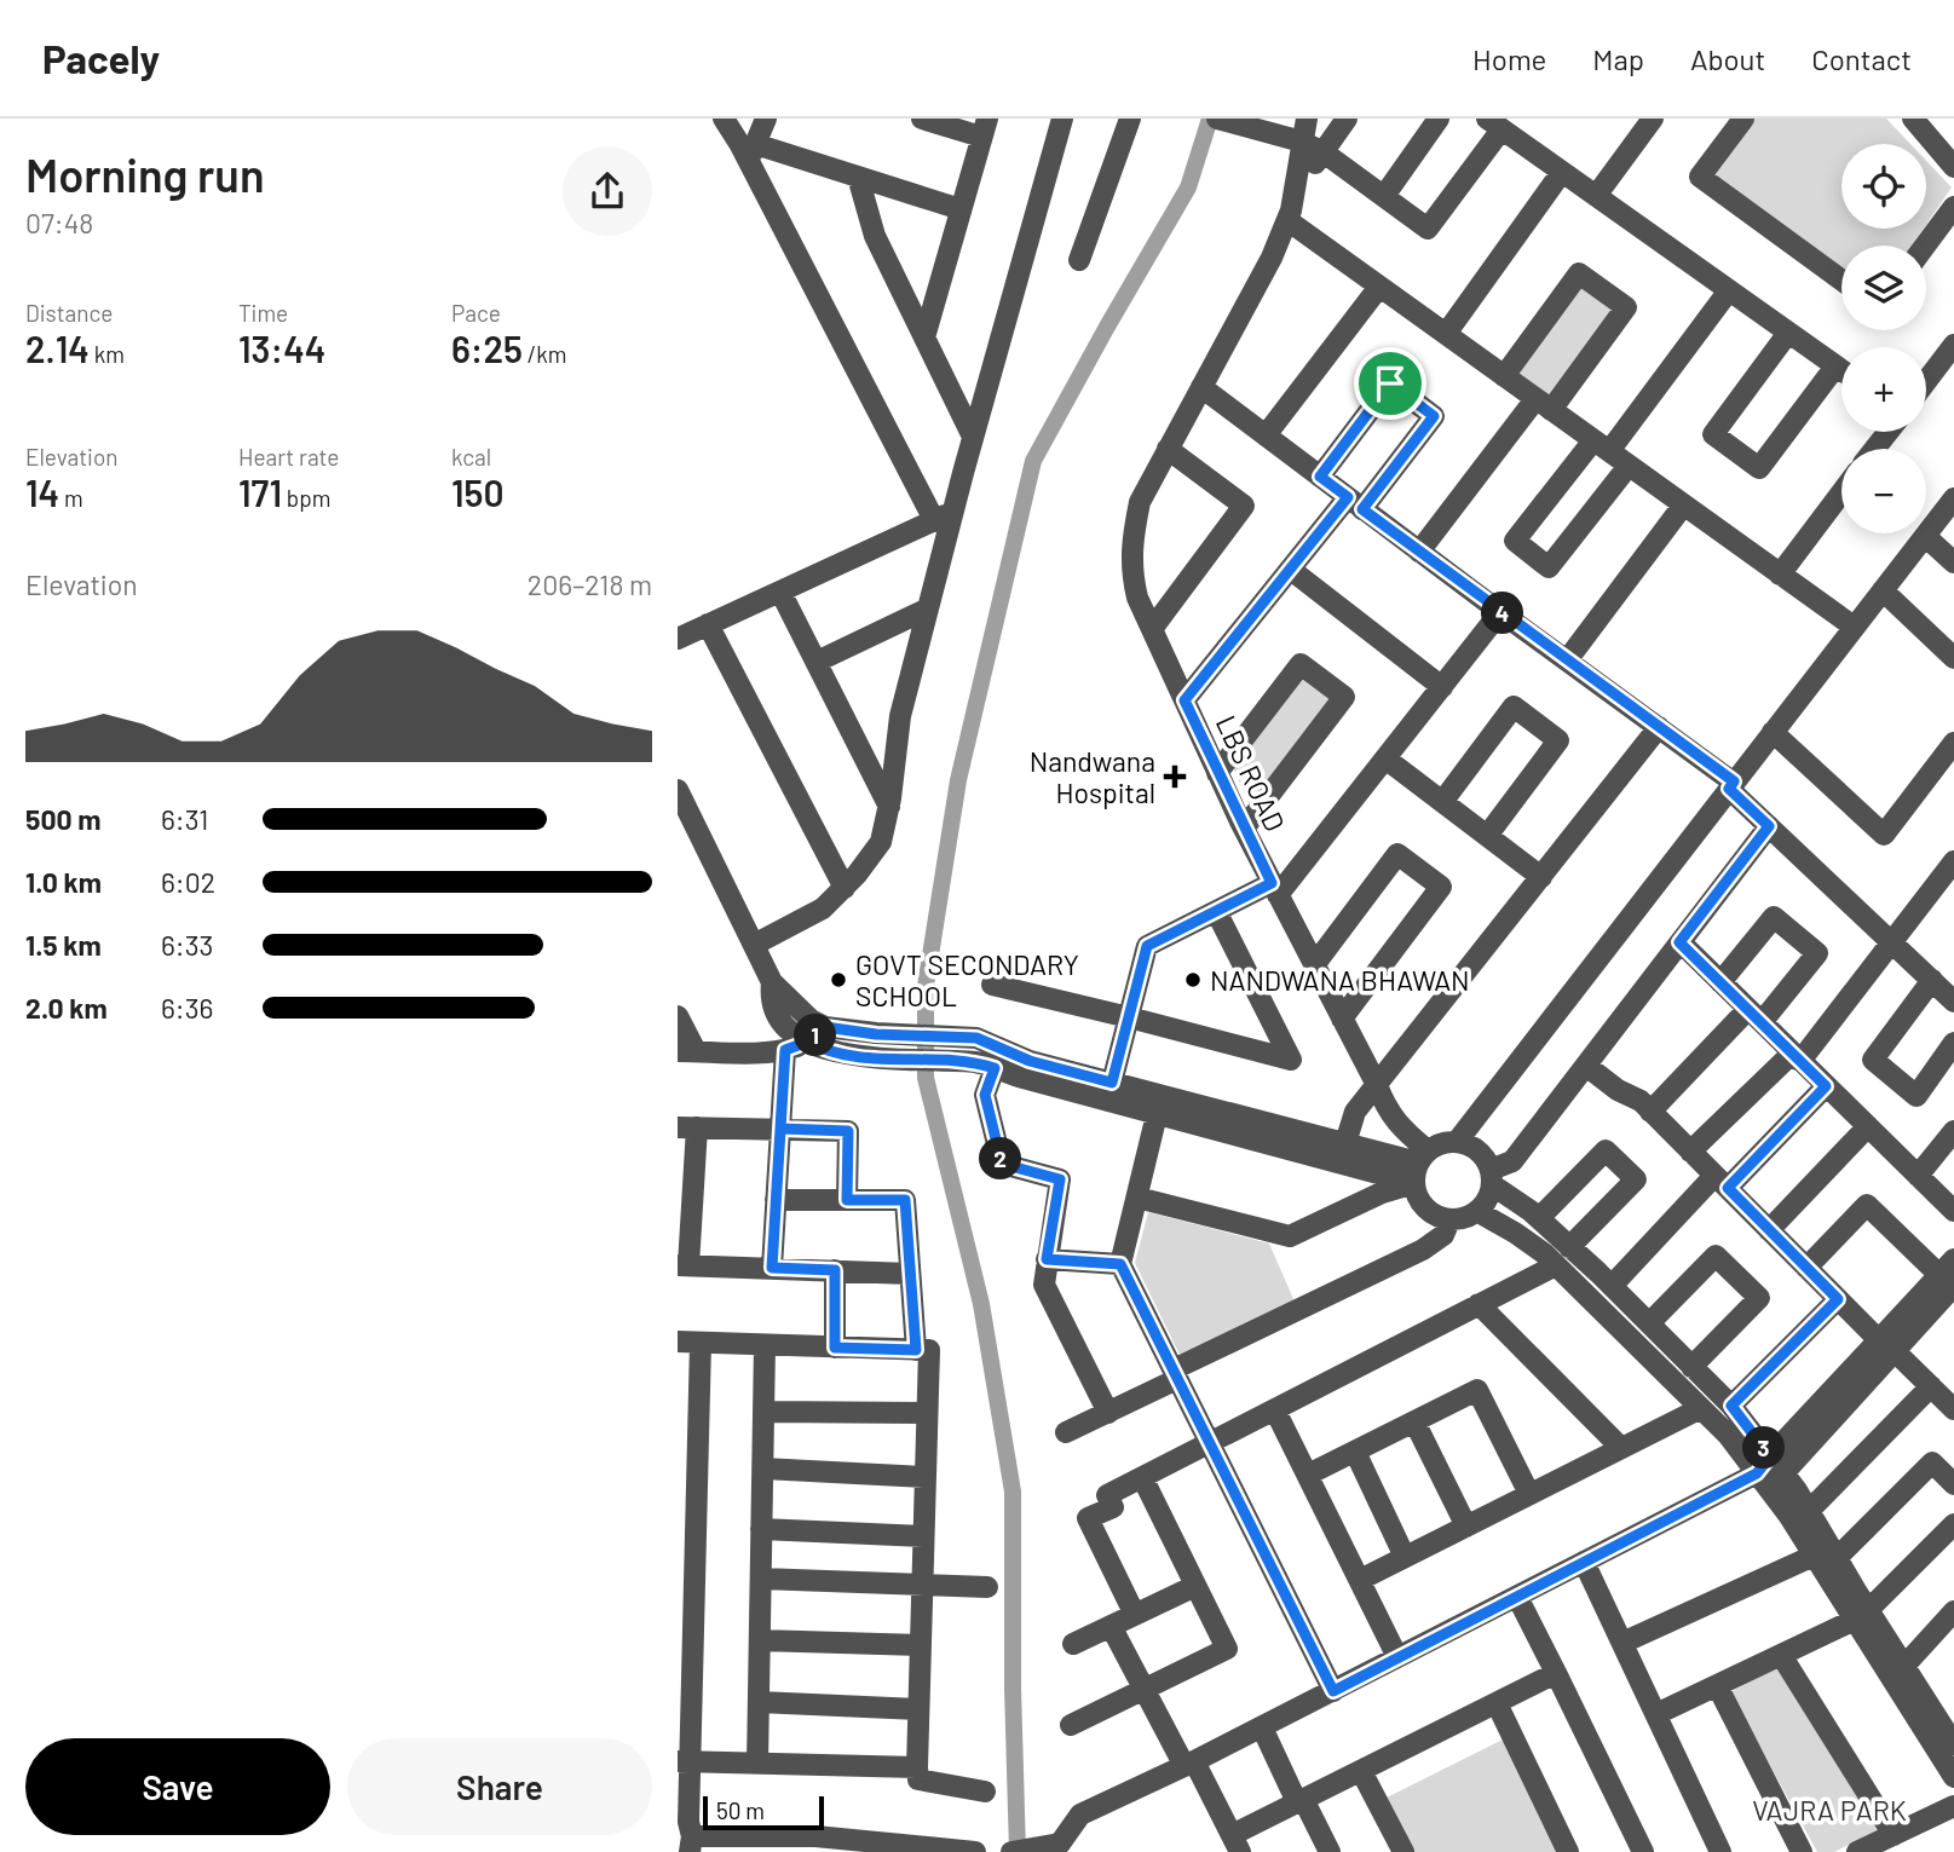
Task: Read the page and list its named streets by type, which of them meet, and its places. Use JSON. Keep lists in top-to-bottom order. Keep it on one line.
{"streets":{"street":["LBS ROAD"]},"parks":["VAJRA PARK"],"places":{"health":["Nandwana Hospital"],"other":["GOVT SECONDARY SCHOOL","NANDWANA BHAWAN"]},"scale_bar":"50 m","page":{"header":"Pacely","nav":["Home","Map","About","Contact"],"heading":["Morning run","07:48"],"map_buttons":["+","−"],"stats":[["Distance","2.14 km"],["Time","13:44"],["Pace","6:25 /km"],["Elevation","14 m"],["Heart rate","171 bpm"],["kcal","150"]],"chart":["Elevation","206–218 m"],"pins":["4","1","2","3"],"list":[{"name":"500 m","note":"6:31"},{"name":"1.0 km","note":"6:02"},{"name":"1.5 km","note":"6:33"},{"name":"2.0 km","note":"6:36"}],"buttons":["Save","Share"],"scale":"50 m"}}
